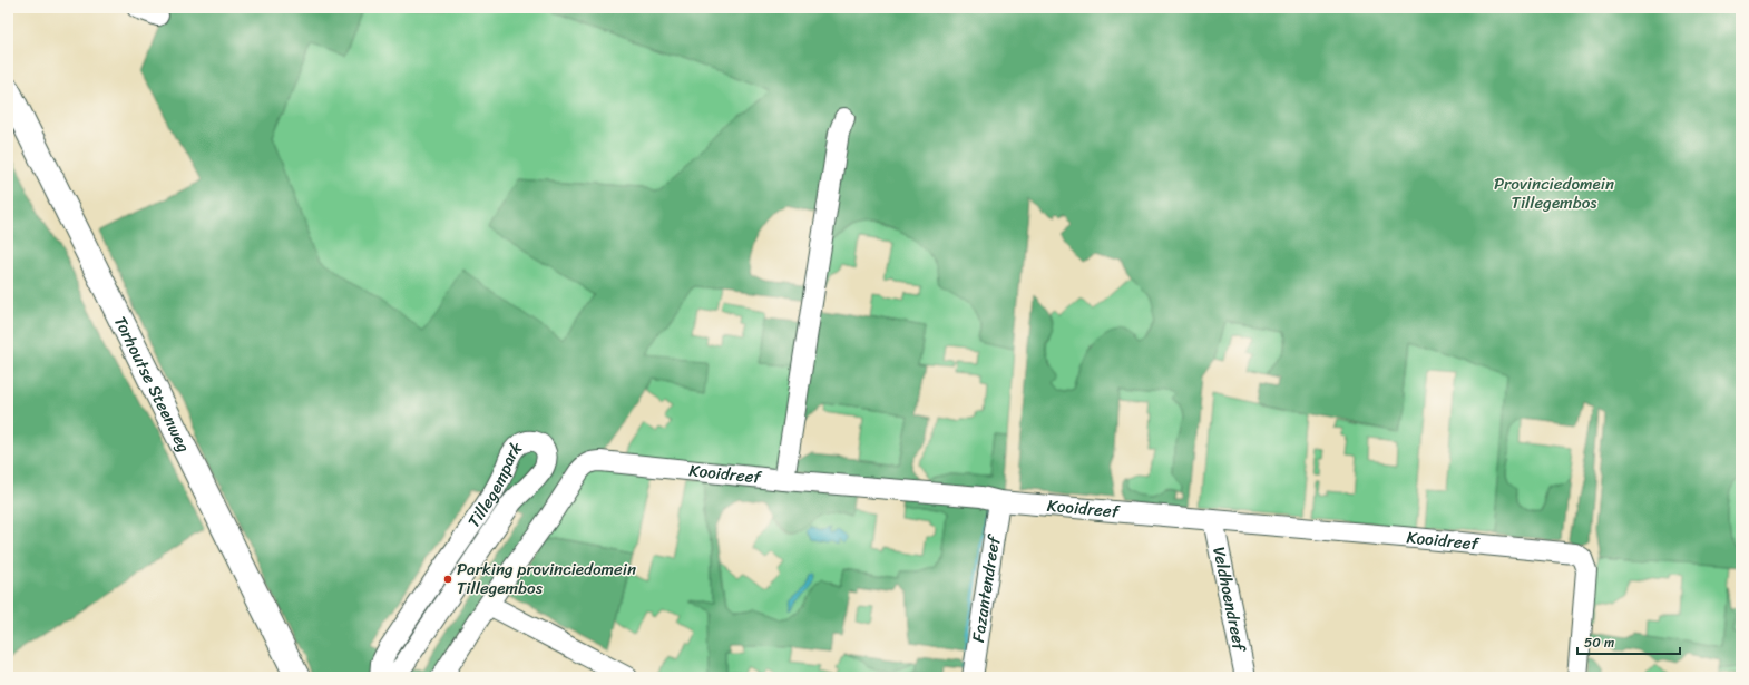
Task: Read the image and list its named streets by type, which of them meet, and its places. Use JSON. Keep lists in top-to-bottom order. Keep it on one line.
{"streets":{"main road":["Torhoutse Steenweg"],"street":["Kooidreef","Tillegempark","Fazantendreef","Veldhoendreef"]},"crossings":[["Kooidreef","Fazantendreef"],["Kooidreef","Veldhoendreef"]],"parks":["Provinciedomein Tillegembos"],"places":["Parking provinciedomein Tillegembos"],"scale_bar":"50 m"}
